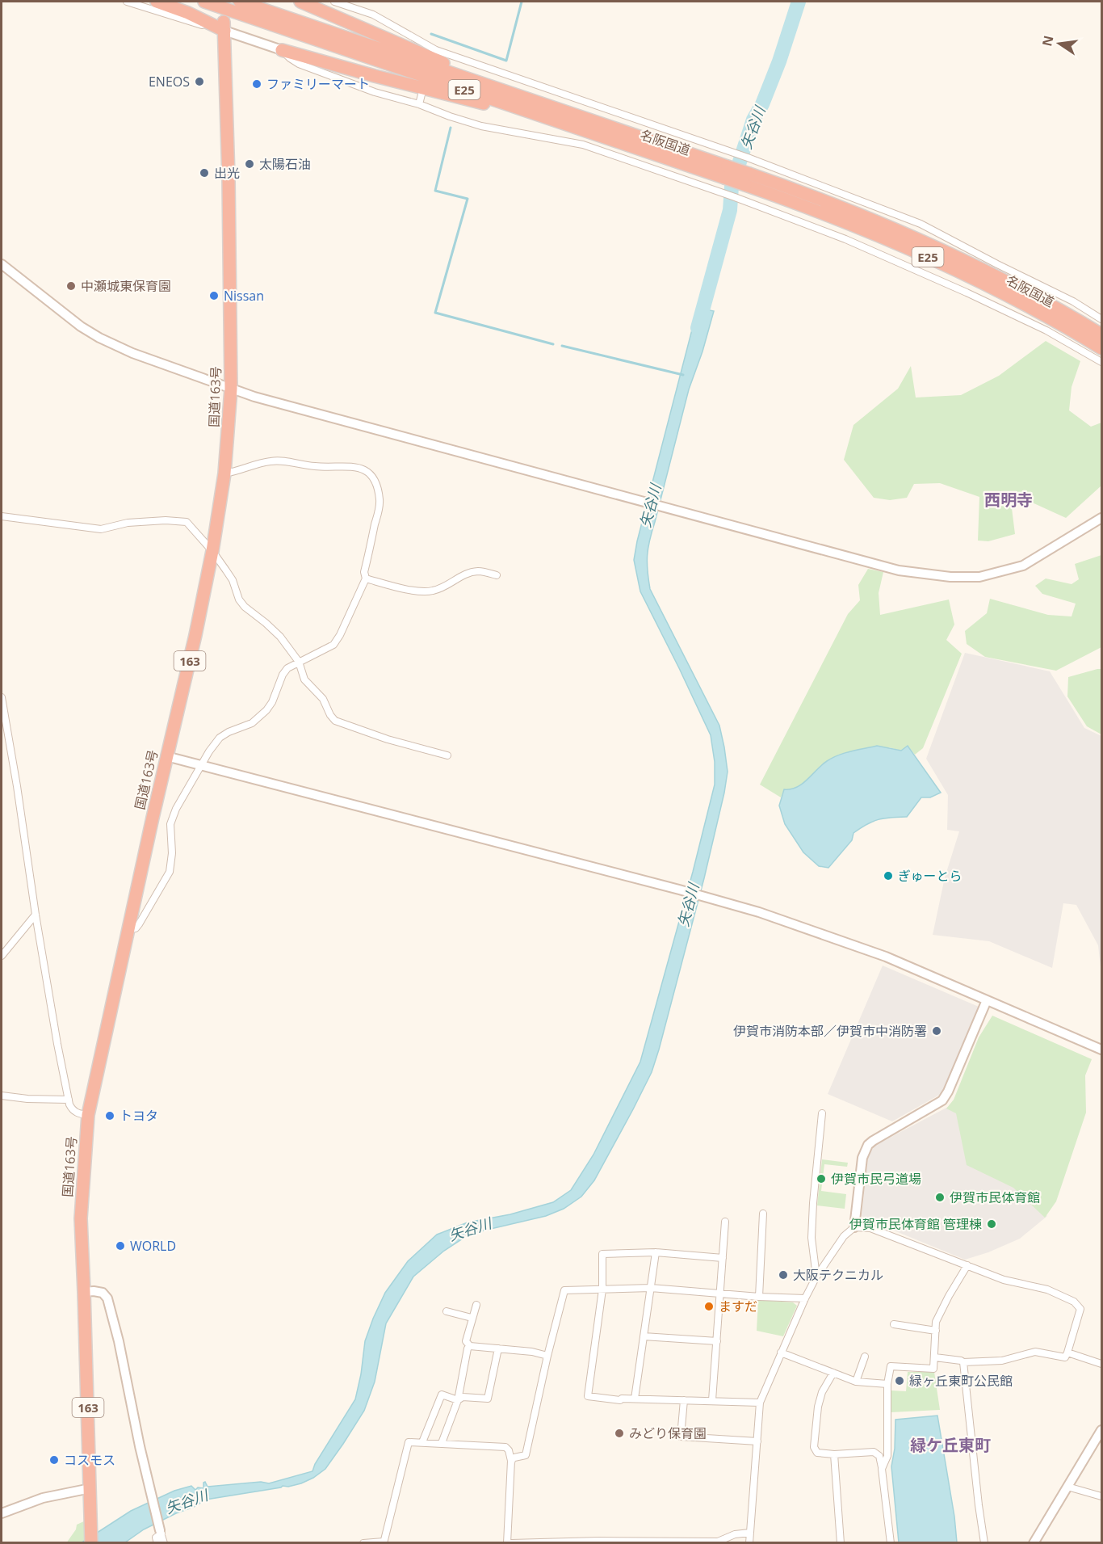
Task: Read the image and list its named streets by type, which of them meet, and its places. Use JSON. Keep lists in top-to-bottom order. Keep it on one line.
{"streets":{"highway":["E25","名阪国道","国道163号","163"]},"districts":["西明寺","緑ケ丘東町"],"water":["矢谷川"],"places":["ENEOS","ファミリーマート","太陽石油","出光","中瀬城東保育園","Nissan","ぎゅーとら","伊賀市消防本部／伊賀市中消防署","トヨタ","伊賀市民弓道場","伊賀市民体育館","伊賀市民体育館 管理棟","WORLD","大阪テクニカル","ますだ","緑ヶ丘東町公民館","みどり保育園","コスモス"],"north":"left"}
